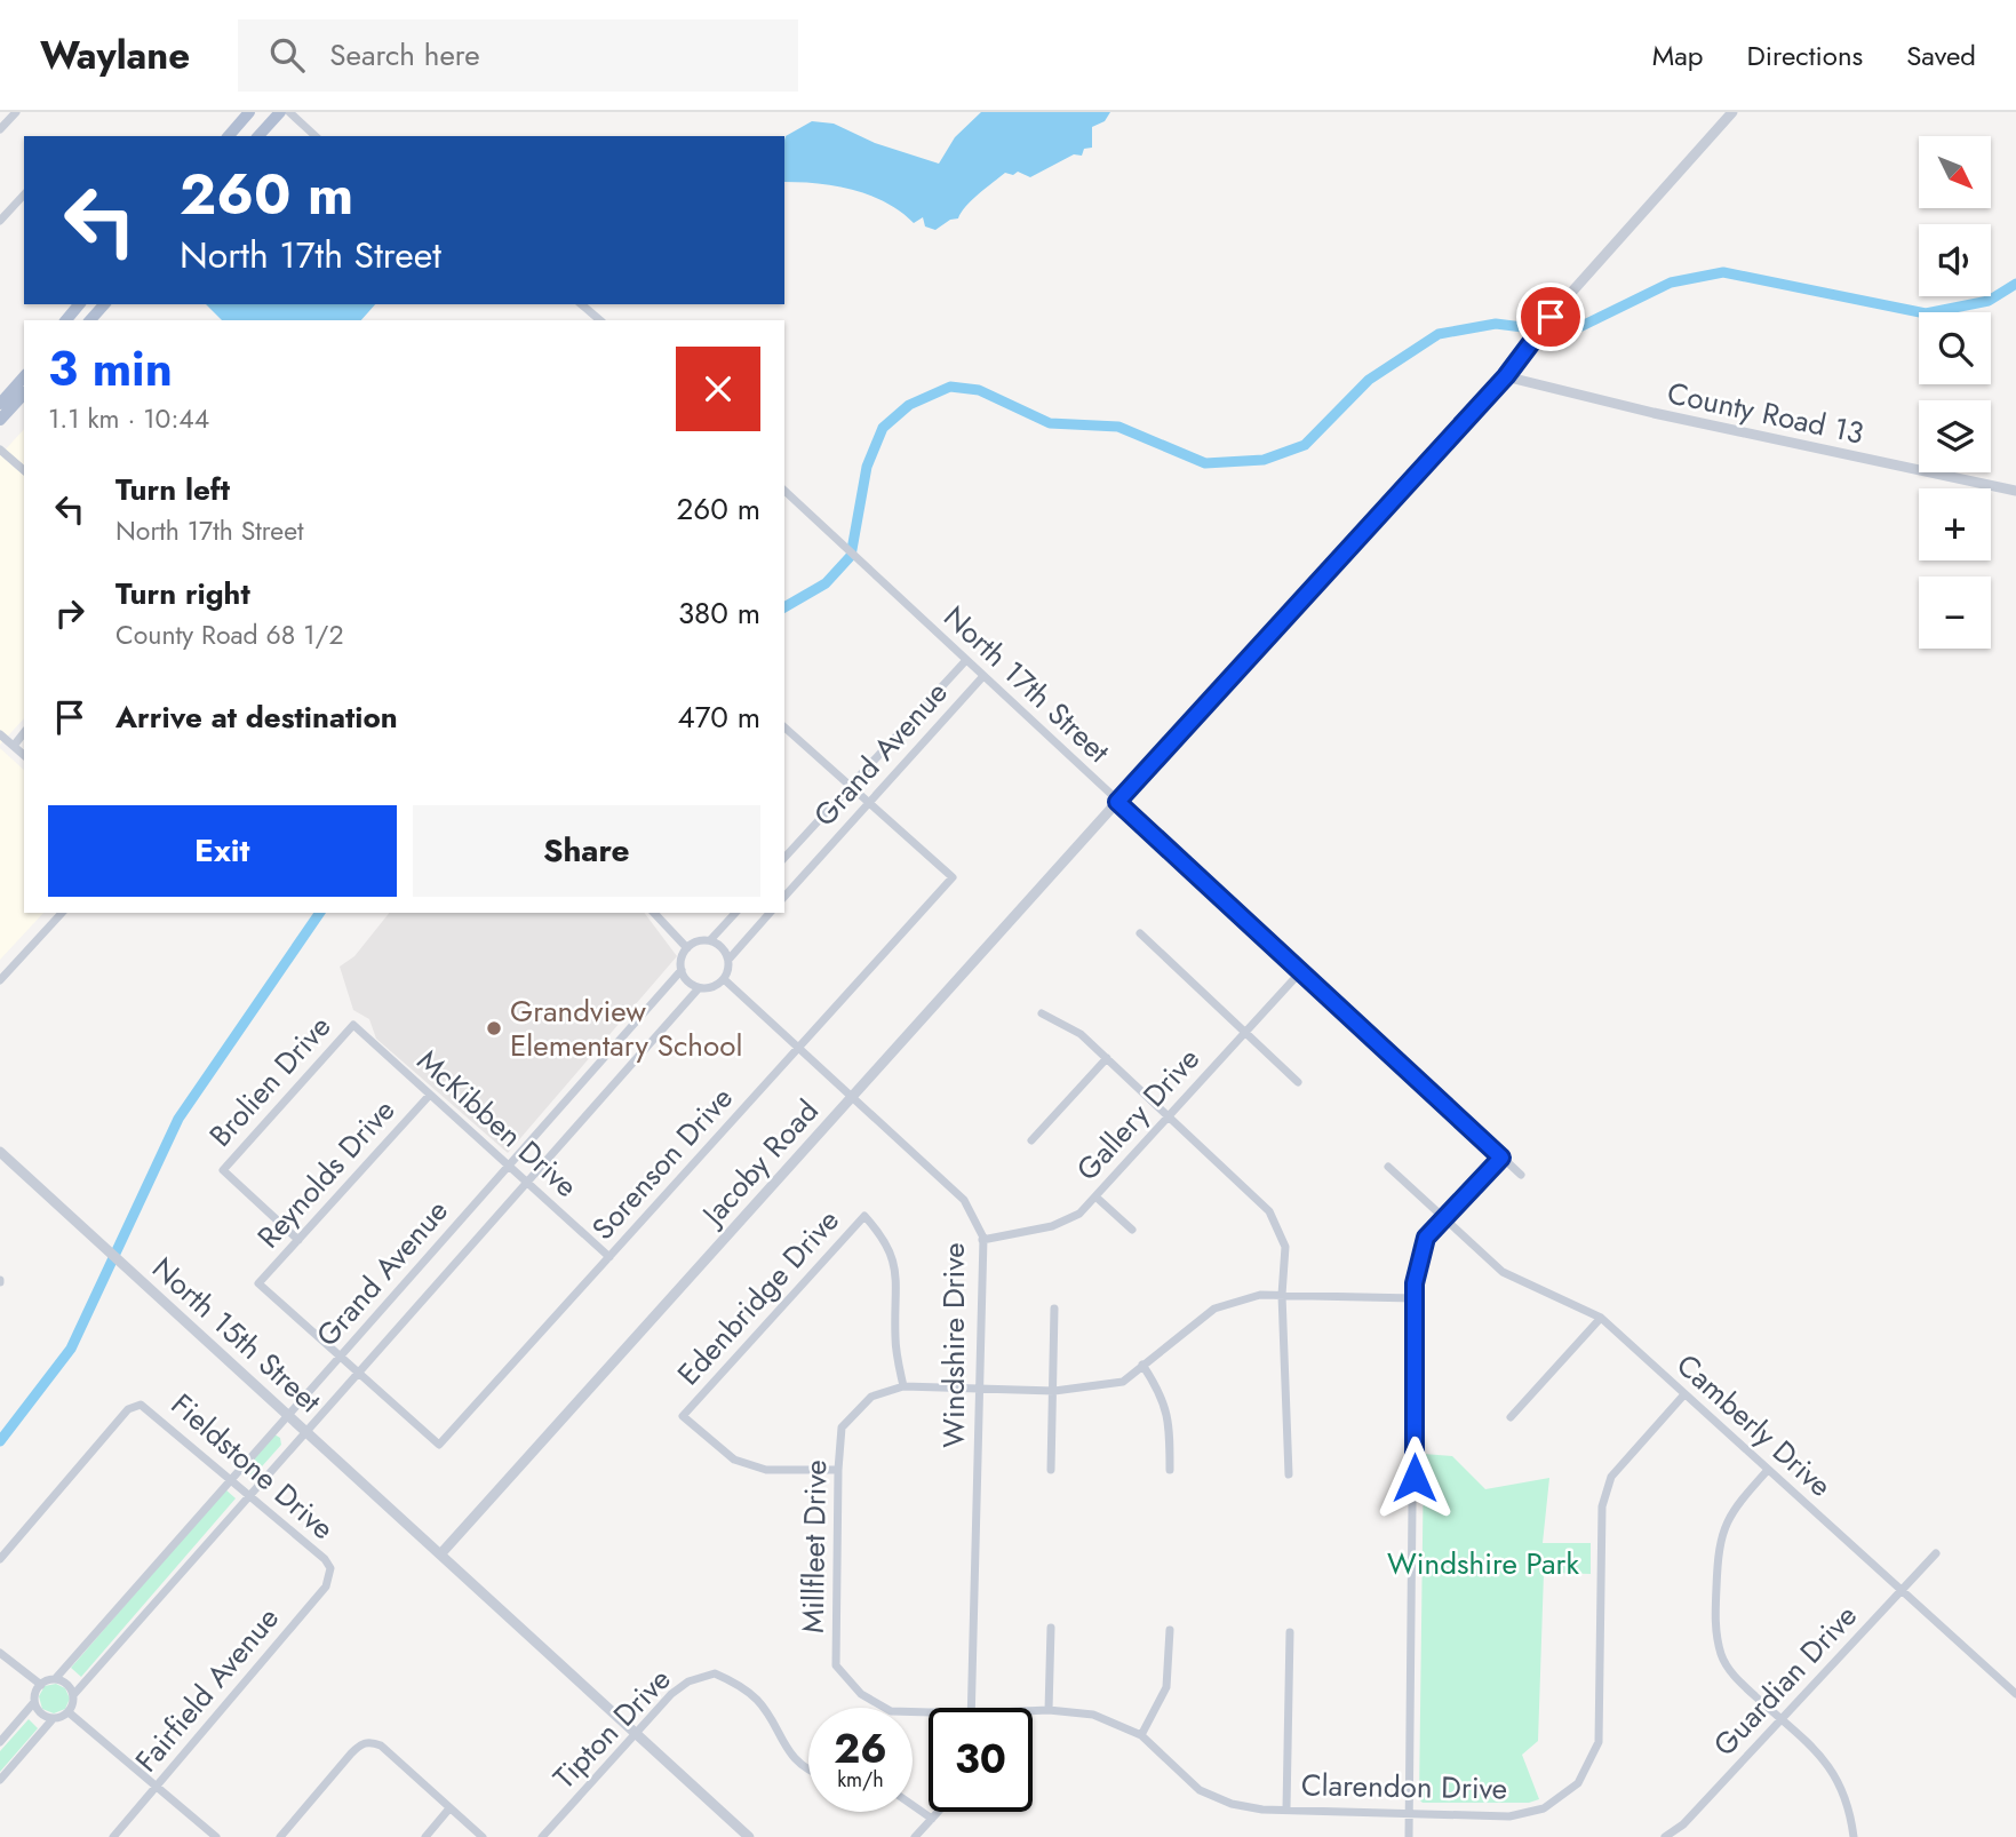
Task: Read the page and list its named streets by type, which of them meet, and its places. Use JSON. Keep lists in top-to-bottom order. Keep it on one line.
{"streets":{"street":["County Road 13","North 17th Street","Grand Avenue","Brolien Drive","Gallery Drive","McKibben Drive","Jacoby Road","Sorenson Drive","Reynolds Drive","Edenbridge Drive","North 15th Street","Windshire Drive","Camberly Drive","Fieldstone Drive","Millfleet Drive","Guardian Drive","Fairfield Avenue","Tipton Drive","Clarendon Drive"]},"crossings":[["County Road 13","Jacoby Road"],["North 17th Street","Grand Avenue"],["North 17th Street","Gallery Drive"],["North 17th Street","Jacoby Road"],["Grand Avenue","McKibben Drive"],["Grand Avenue","Sorenson Drive"],["Grand Avenue","Reynolds Drive"],["Grand Avenue","North 15th Street"],["Grand Avenue","Windshire Drive"],["Grand Avenue","Fieldstone Drive"],["Brolien Drive","McKibben Drive"],["Brolien Drive","Reynolds Drive"],["Gallery Drive","Windshire Drive"],["McKibben Drive","Sorenson Drive"],["McKibben Drive","Reynolds Drive"],["Jacoby Road","North 15th Street"],["Jacoby Road","Windshire Drive"],["Sorenson Drive","Windshire Drive"],["Edenbridge Drive","Millfleet Drive"],["North 15th Street","Tipton Drive"],["Windshire Drive","Millfleet Drive"],["Camberly Drive","Guardian Drive"],["Camberly Drive","Clarendon Drive"],["Fieldstone Drive","Fairfield Avenue"]],"parks":["Windshire Park"],"places":["Grandview Elementary School"],"north":"bottom right","page":{"header":"Waylane","search":"Search here","nav":["Map","Directions","Saved"],"map_buttons":["+","−"],"turn":["260 m","North 17th Street"],"heading":["3 min","1.1 km · 10:44"],"list":[{"name":"Turn left","note":"North 17th Street","value":"260 m"},{"name":"Turn right","note":"County Road 68 1/2","value":"380 m"},{"name":"Arrive at destination","value":"470 m"}],"buttons":["Exit","Share"],"speed":"26 km/h","limit":"30"}}
